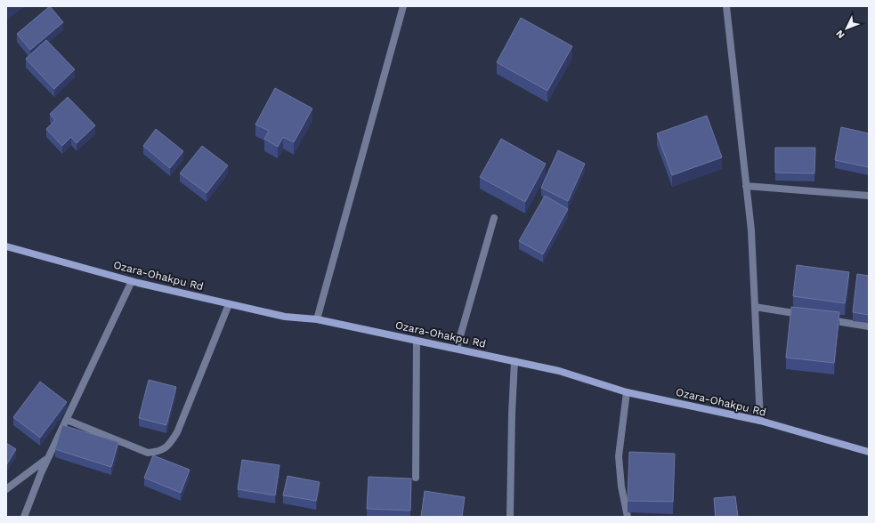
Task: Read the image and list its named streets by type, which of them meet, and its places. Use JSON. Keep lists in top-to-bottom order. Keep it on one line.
{"streets":{"main road":["Ozara-Ohakpu Rd"]},"north":"bottom left"}
